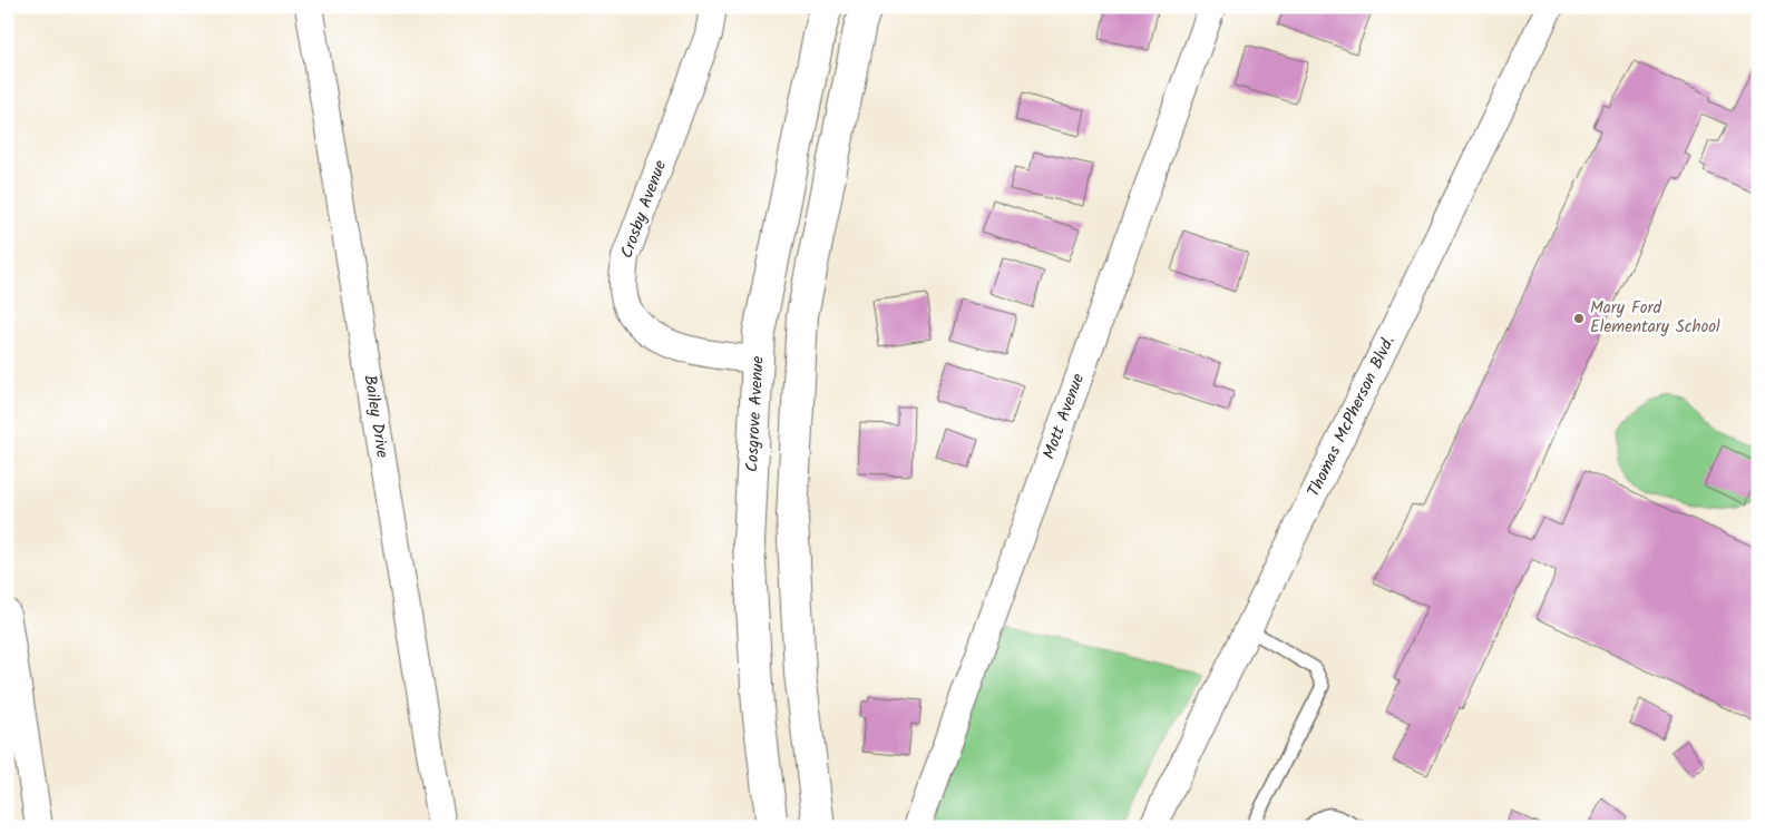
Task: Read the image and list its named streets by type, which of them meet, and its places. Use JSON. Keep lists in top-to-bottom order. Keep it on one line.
{"streets":{"main road":["Cosgrove Avenue"],"street":["Crosby Avenue","Bailey Drive","Mott Avenue","Thomas McPherson Blvd."]},"crossings":[["Crosby Avenue","Cosgrove Avenue"]],"places":["Mary Ford Elementary School"]}
